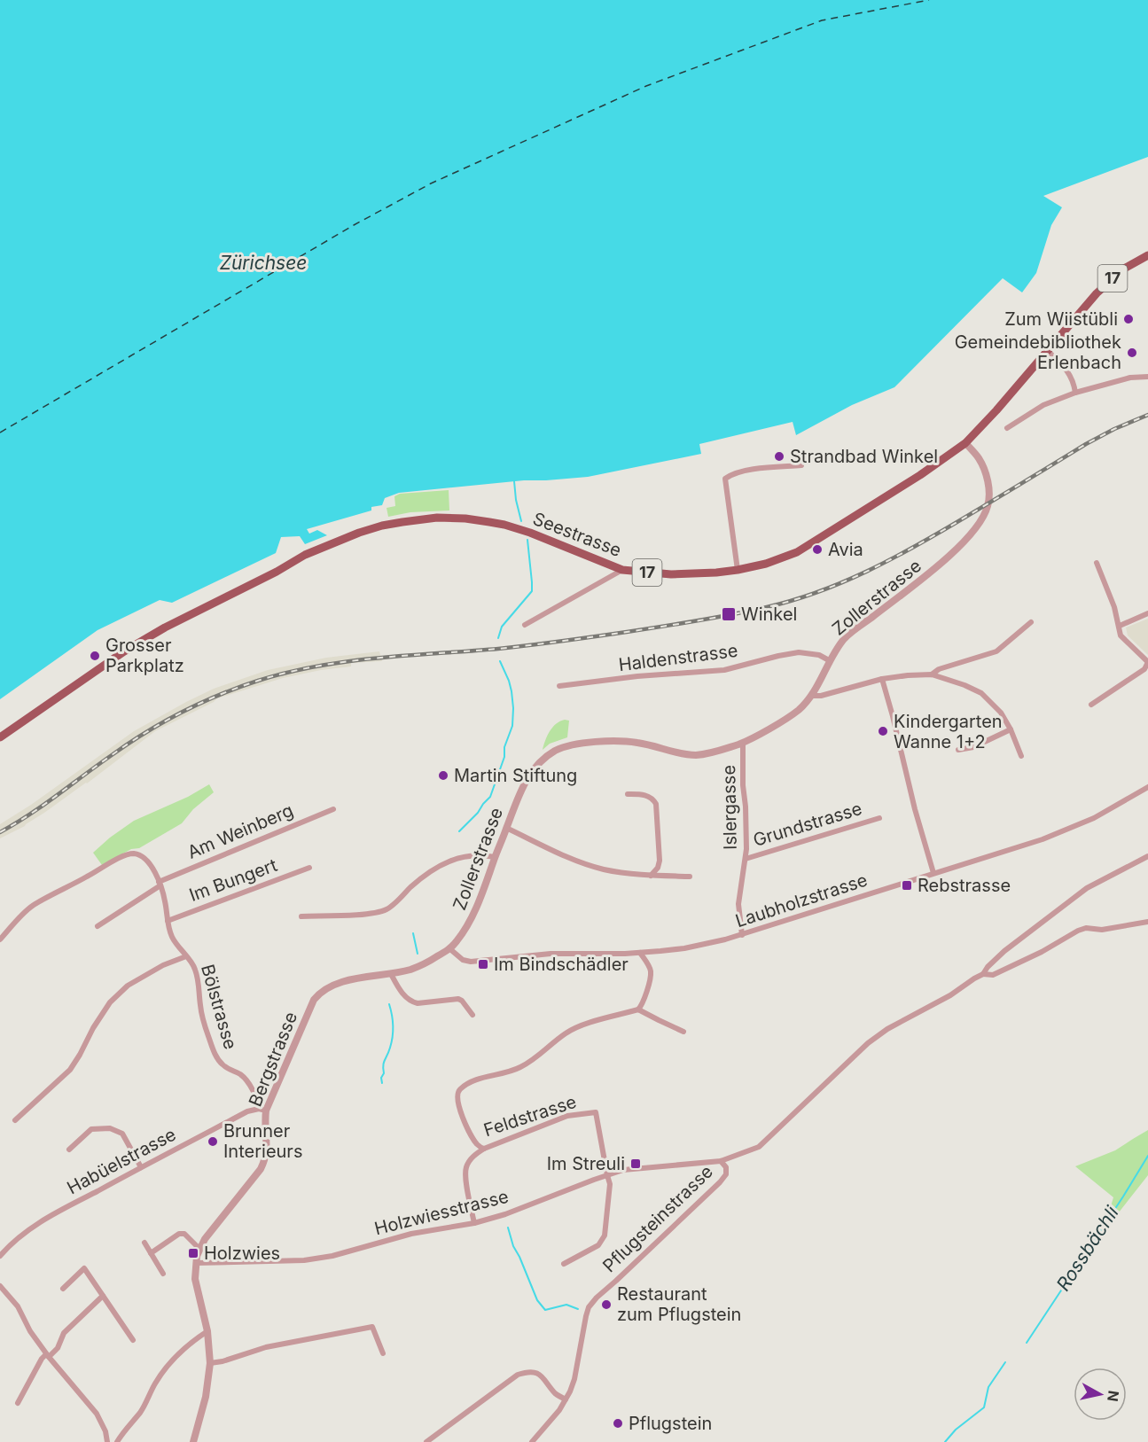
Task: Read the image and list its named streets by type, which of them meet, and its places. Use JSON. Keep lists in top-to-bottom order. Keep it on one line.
{"streets":{"main road":["17","Seestrasse"],"street":["Zollerstrasse","Haldenstrasse","Islergasse","Grundstrasse","Am Weinberg","Im Bungert","Laubholzstrasse","Bölstrasse","Bergstrasse","Feldstrasse","Habüelstrasse","Holzwiesstrasse","Pflugsteinstrasse"]},"crossings":[["Seestrasse","Zollerstrasse"],["Zollerstrasse","Haldenstrasse"],["Zollerstrasse","Islergasse"],["Zollerstrasse","Laubholzstrasse"],["Zollerstrasse","Bergstrasse"],["Islergasse","Grundstrasse"],["Islergasse","Laubholzstrasse"],["Am Weinberg","Bölstrasse"],["Im Bungert","Bölstrasse"],["Bölstrasse","Bergstrasse"],["Bölstrasse","Habüelstrasse"],["Bergstrasse","Habüelstrasse"],["Bergstrasse","Holzwiesstrasse"],["Feldstrasse","Holzwiesstrasse"],["Holzwiesstrasse","Pflugsteinstrasse"]],"water":["Zürichsee","Rossbächli"],"places":{"other":["Zum Wiistübli","Gemeindebibliothek Erlenbach","Strandbad Winkel","Avia","Grosser Parkplatz","Kindergarten Wanne 1+2","Martin Stiftung","Brunner Interieurs","Restaurant zum Pflugstein","Pflugstein"],"transit":["Winkel","Rebstrasse","Im Bindschädler","Im Streuli","Holzwies"]},"north":"right"}
